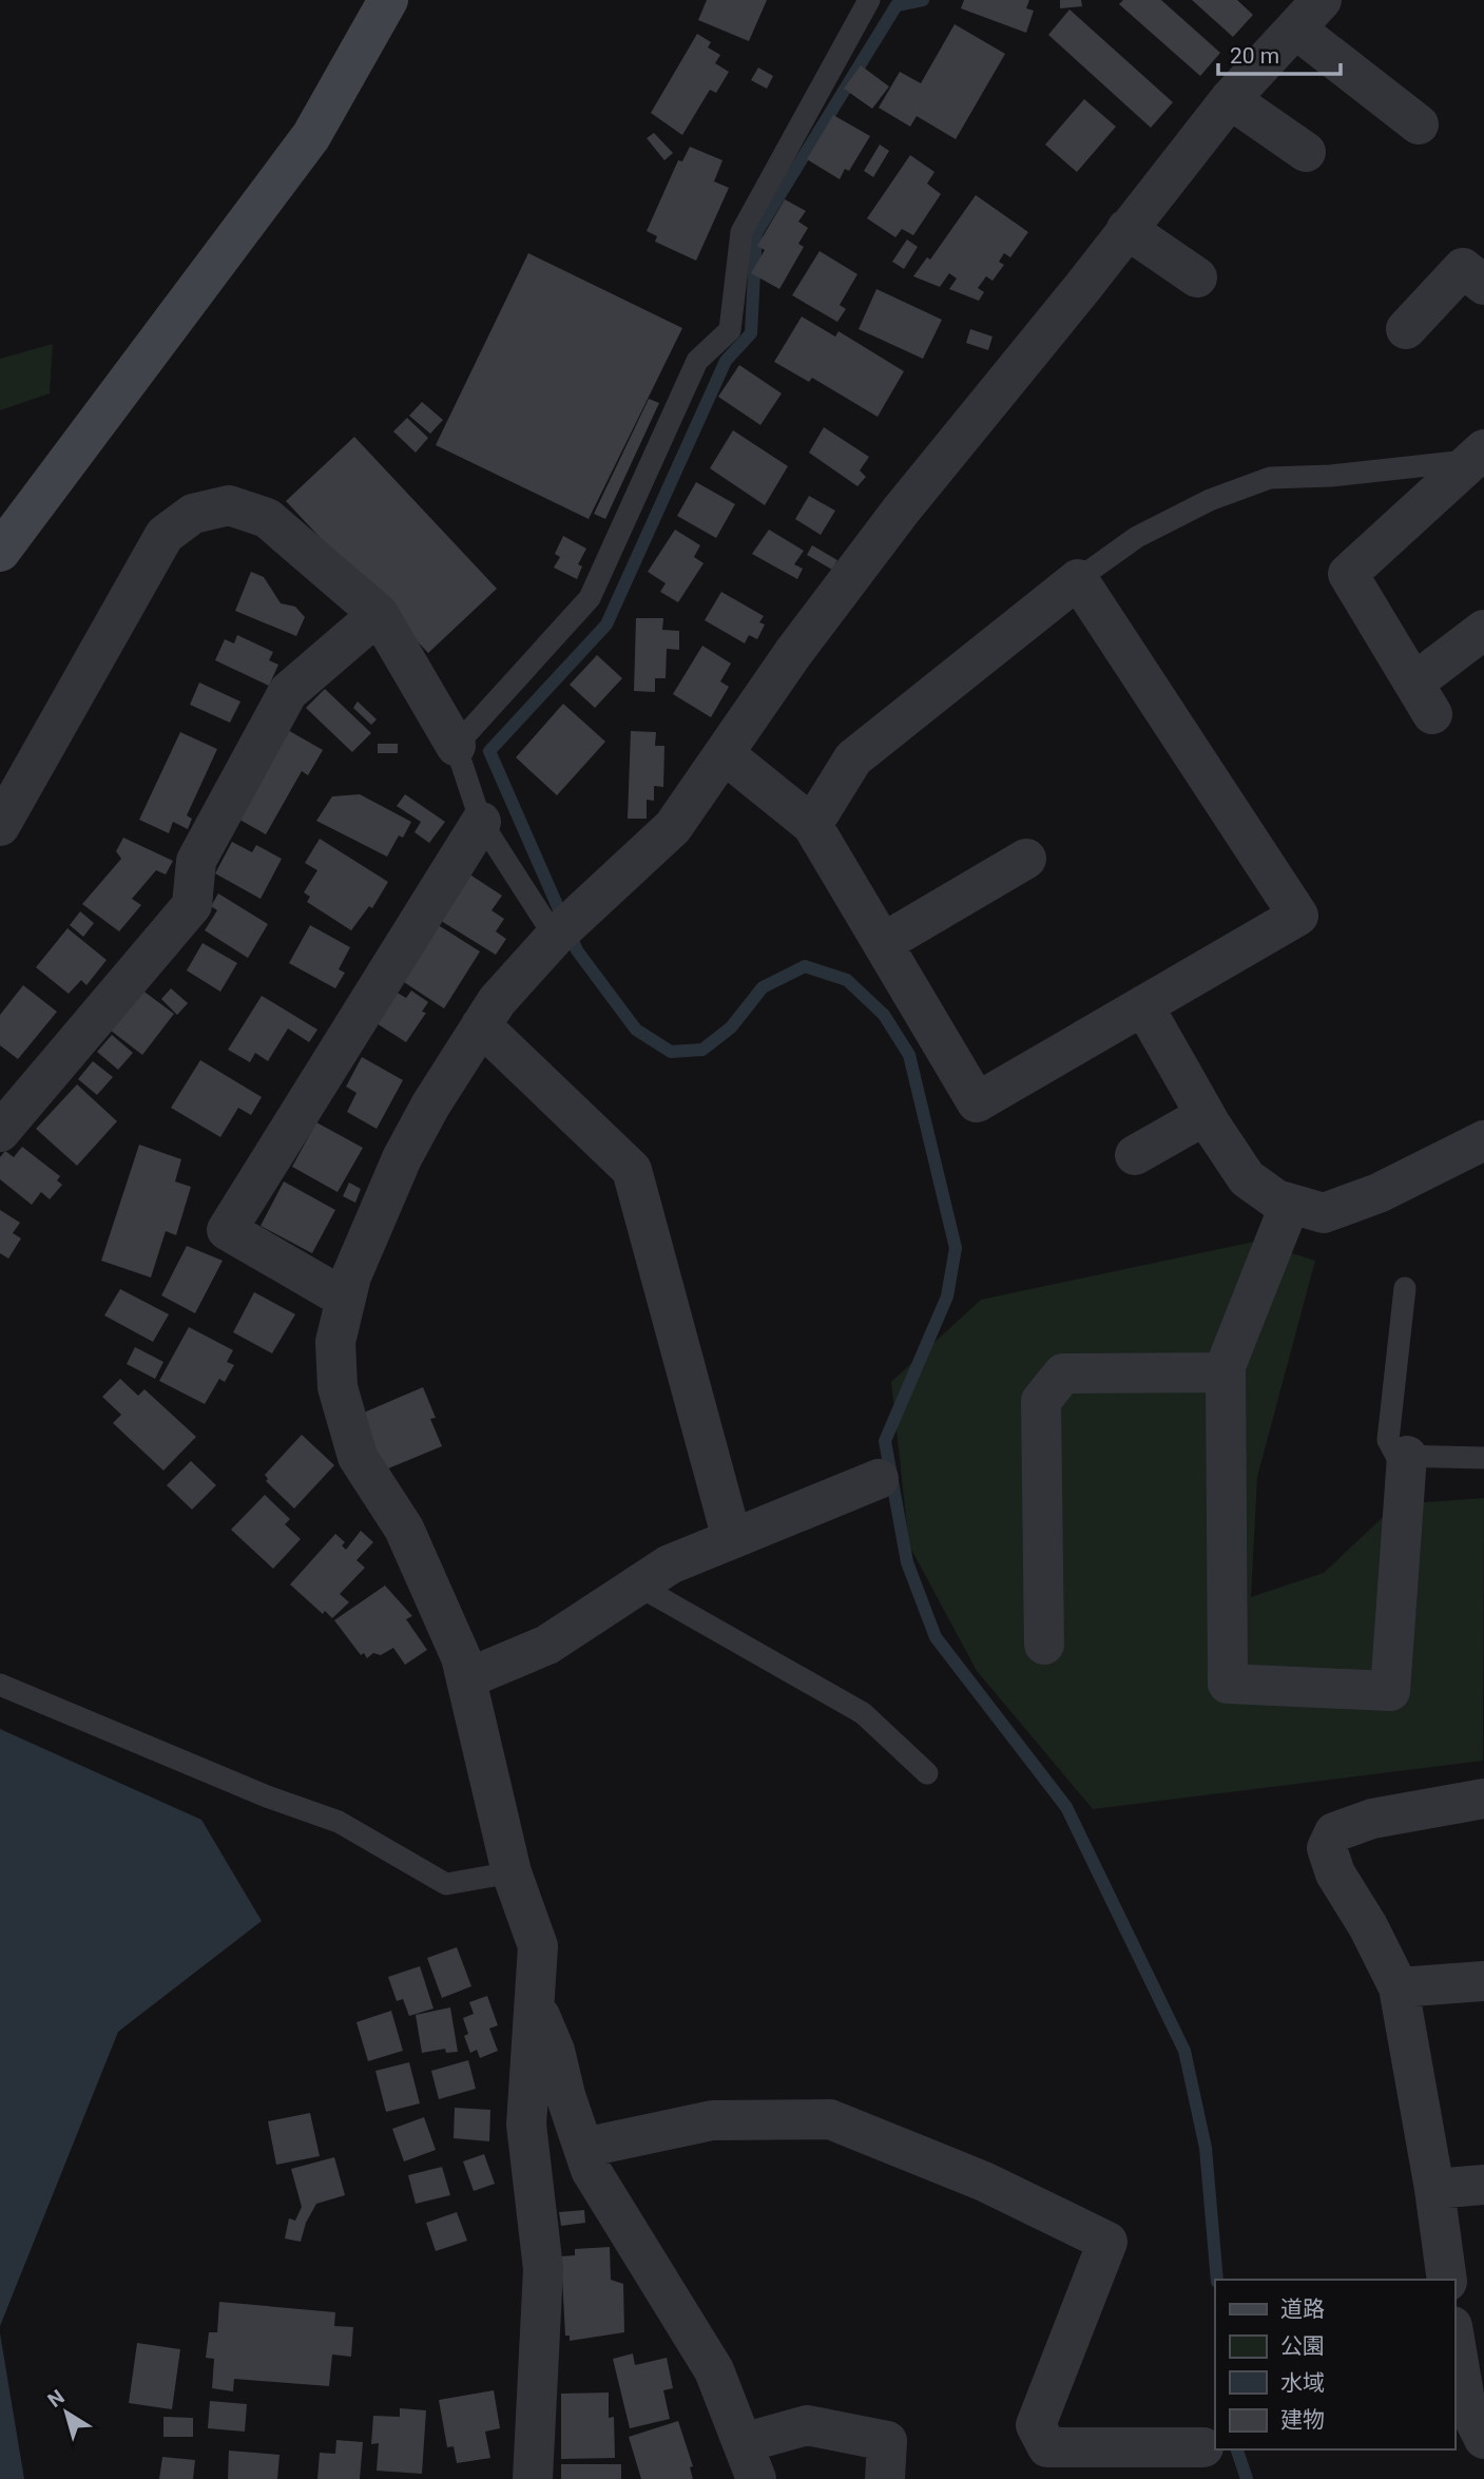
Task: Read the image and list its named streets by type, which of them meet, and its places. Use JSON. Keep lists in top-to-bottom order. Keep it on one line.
{"legend":["道路","公園","水域","建物"],"scale_bar":"20 m","north":"top left"}
